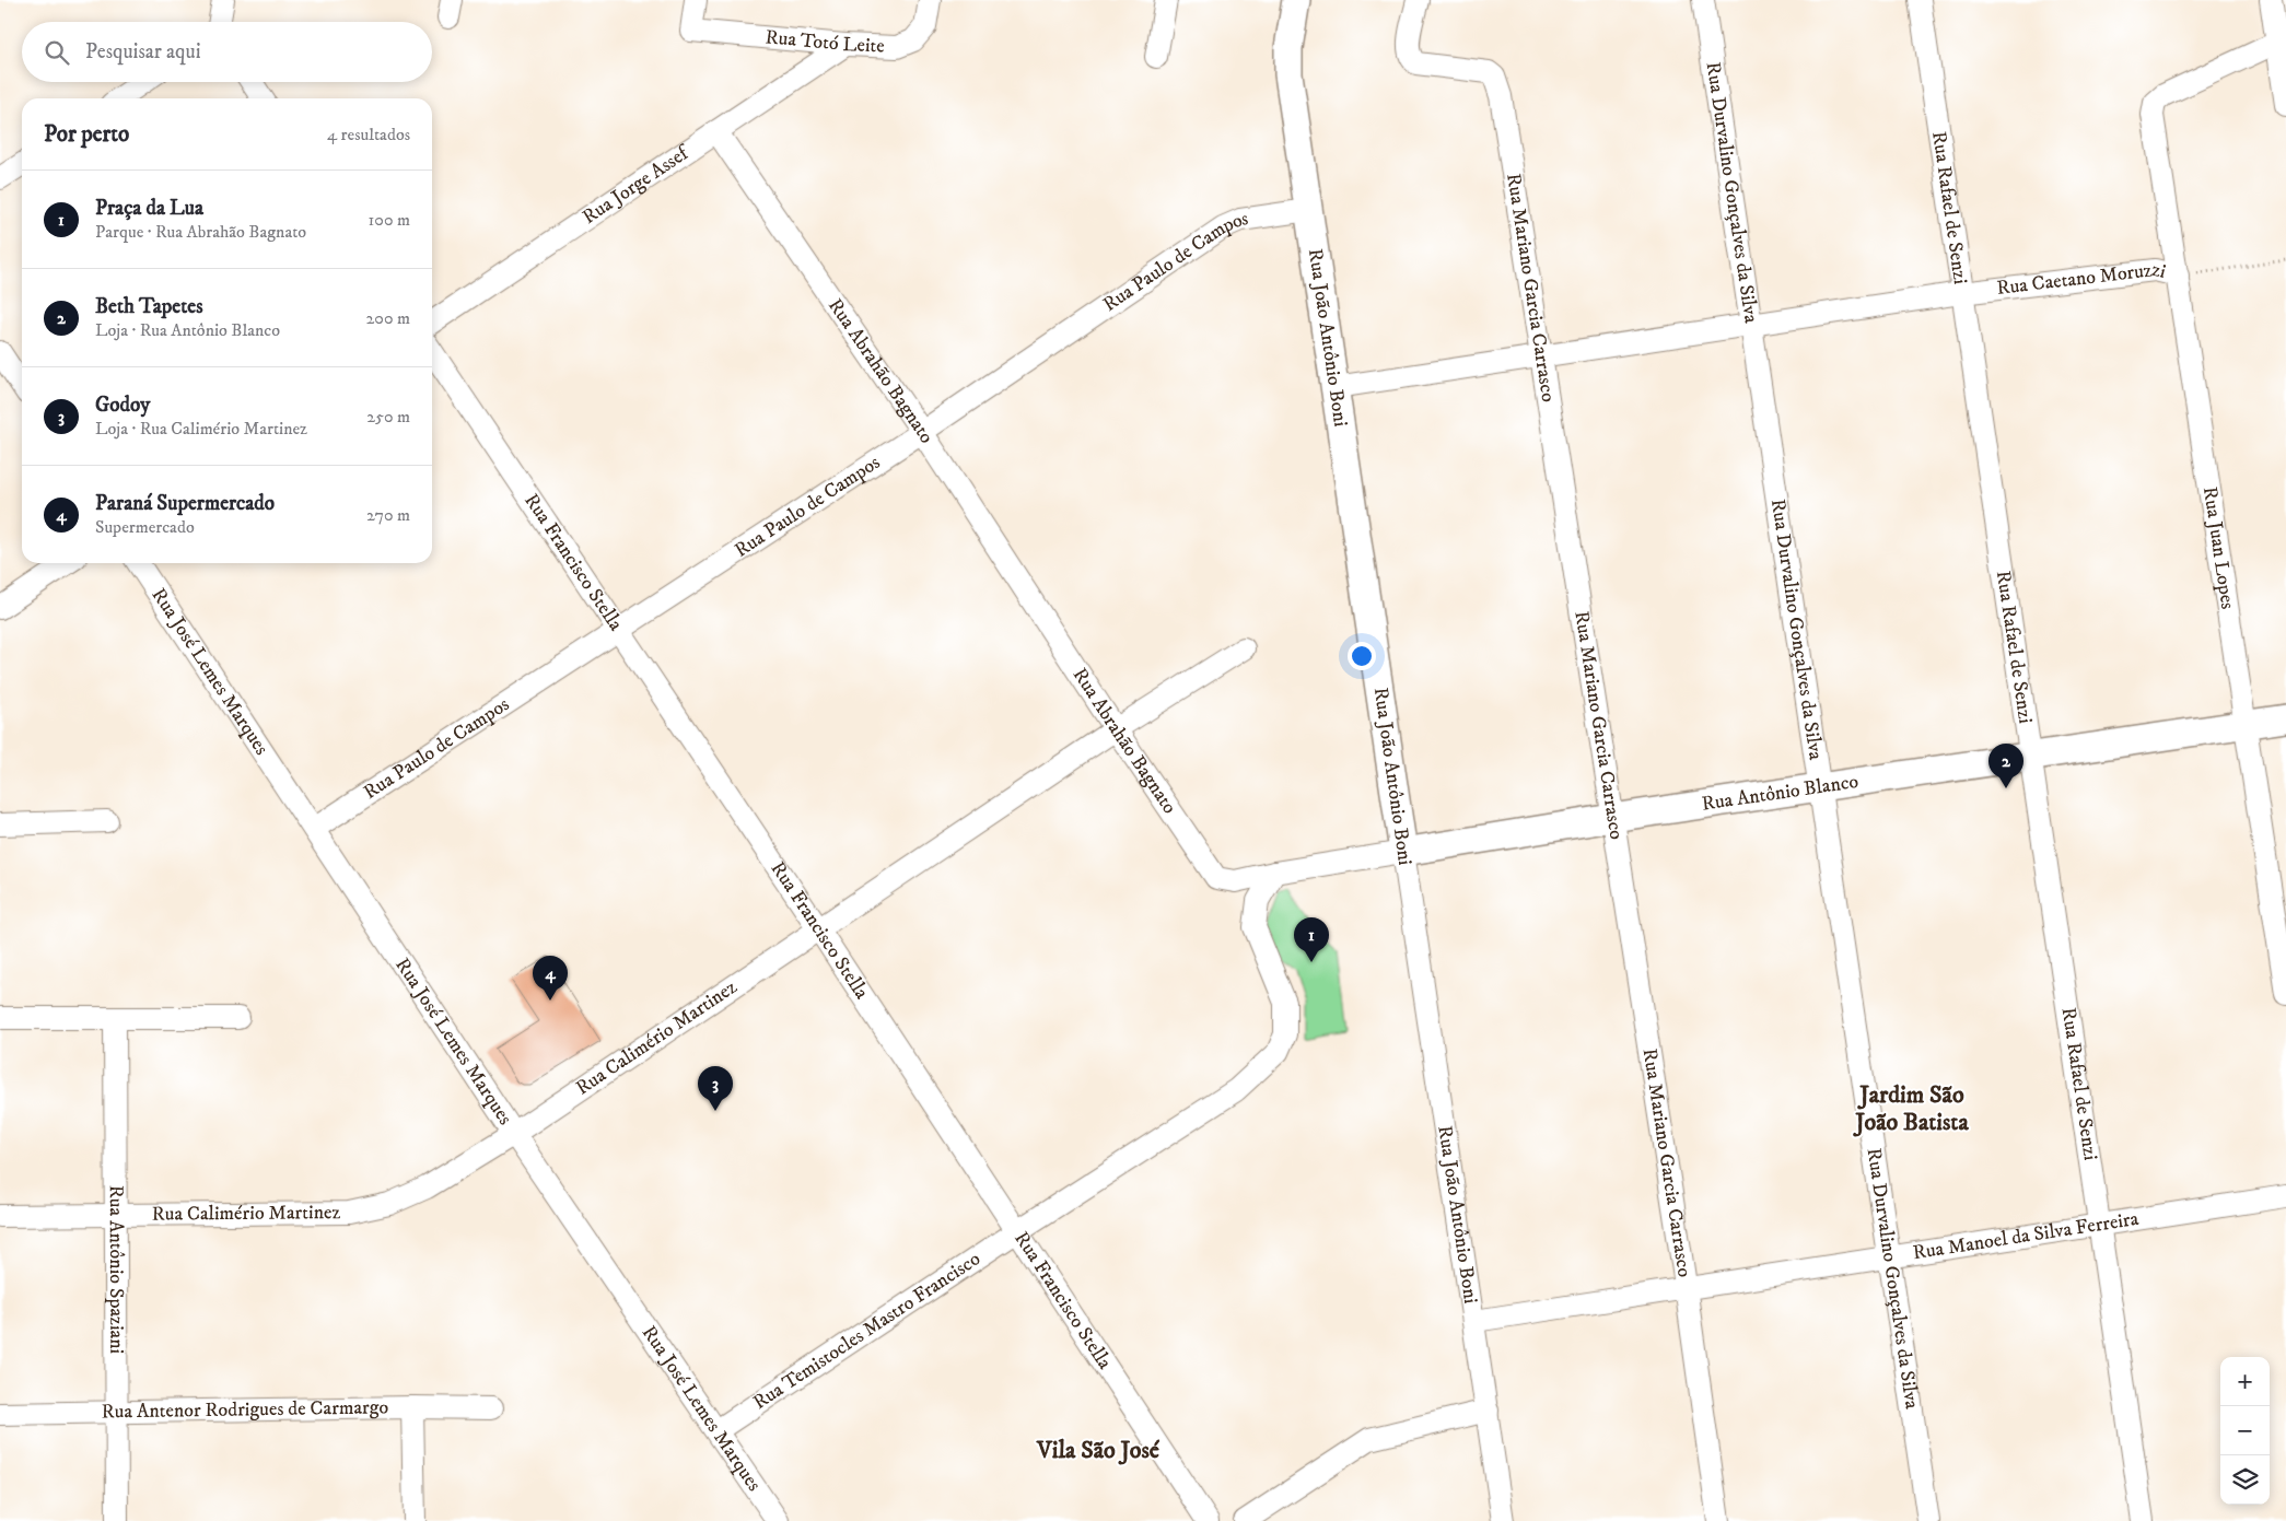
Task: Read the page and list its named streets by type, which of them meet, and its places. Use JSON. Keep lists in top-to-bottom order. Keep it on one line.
{"streets":{"street":["Rua Totó Leite","Rua Jorge Assef","Rua Durvalino Gonçalves da Silva","Rua Rafael de Senzi","Rua Paulo de Campos","Rua Caetano Moruzzi","Rua Mariano Garcia Carrasco","Rua João Antônio Boni","Rua Abrahão Bagnato","Rua Juan Lopes","Rua Francisco Stella","Rua José Lemes Marques","Rua Antônio Blanco","Rua Calimério Martinez","Rua Manoel da Silva Ferreira","Rua Antônio Spaziani","Rua Temistocles Mastro Francisco","Rua Antenor Rodrigues de Carmargo"]},"crossings":[["Rua Totó Leite","Rua Jorge Assef"],["Rua Jorge Assef","Rua Abrahão Bagnato"],["Rua Durvalino Gonçalves da Silva","Rua Caetano Moruzzi"],["Rua Durvalino Gonçalves da Silva","Rua Antônio Blanco"],["Rua Durvalino Gonçalves da Silva","Rua Manoel da Silva Ferreira"],["Rua Rafael de Senzi","Rua Caetano Moruzzi"],["Rua Rafael de Senzi","Rua Antônio Blanco"],["Rua Rafael de Senzi","Rua Manoel da Silva Ferreira"],["Rua Paulo de Campos","Rua João Antônio Boni"],["Rua Paulo de Campos","Rua Abrahão Bagnato"],["Rua Paulo de Campos","Rua Francisco Stella"],["Rua Paulo de Campos","Rua José Lemes Marques"],["Rua Caetano Moruzzi","Rua Mariano Garcia Carrasco"],["Rua Caetano Moruzzi","Rua João Antônio Boni"],["Rua Caetano Moruzzi","Rua Juan Lopes"],["Rua Mariano Garcia Carrasco","Rua Antônio Blanco"],["Rua Mariano Garcia Carrasco","Rua Manoel da Silva Ferreira"],["Rua João Antônio Boni","Rua Antônio Blanco"],["Rua João Antônio Boni","Rua Manoel da Silva Ferreira"],["Rua Abrahão Bagnato","Rua Antônio Blanco"],["Rua Abrahão Bagnato","Rua Calimério Martinez"],["Rua Juan Lopes","Rua Antônio Blanco"],["Rua Francisco Stella","Rua Calimério Martinez"],["Rua Francisco Stella","Rua Temistocles Mastro Francisco"],["Rua José Lemes Marques","Rua Calimério Martinez"],["Rua José Lemes Marques","Rua Temistocles Mastro Francisco"],["Rua Calimério Martinez","Rua Antônio Spaziani"],["Rua Antônio Spaziani","Rua Antenor Rodrigues de Carmargo"]],"districts":["Jardim São João Batista","Vila São José"],"page":{"search":"Pesquisar aqui","heading":["Por perto","4 resultados"],"list":[{"mark":"1","name":"Praça da Lua","note":"Parque · Rua Abrahão Bagnato","value":"100 m"},{"mark":"2","name":"Beth Tapetes","note":"Loja · Rua Antônio Blanco","value":"200 m"},{"mark":"3","name":"Godoy","note":"Loja · Rua Calimério Martinez","value":"250 m"},{"mark":"4","name":"Paraná Supermercado","note":"Supermercado","value":"270 m"}],"pins":["2","1","4","3"],"map_buttons":["+","−"]}}
